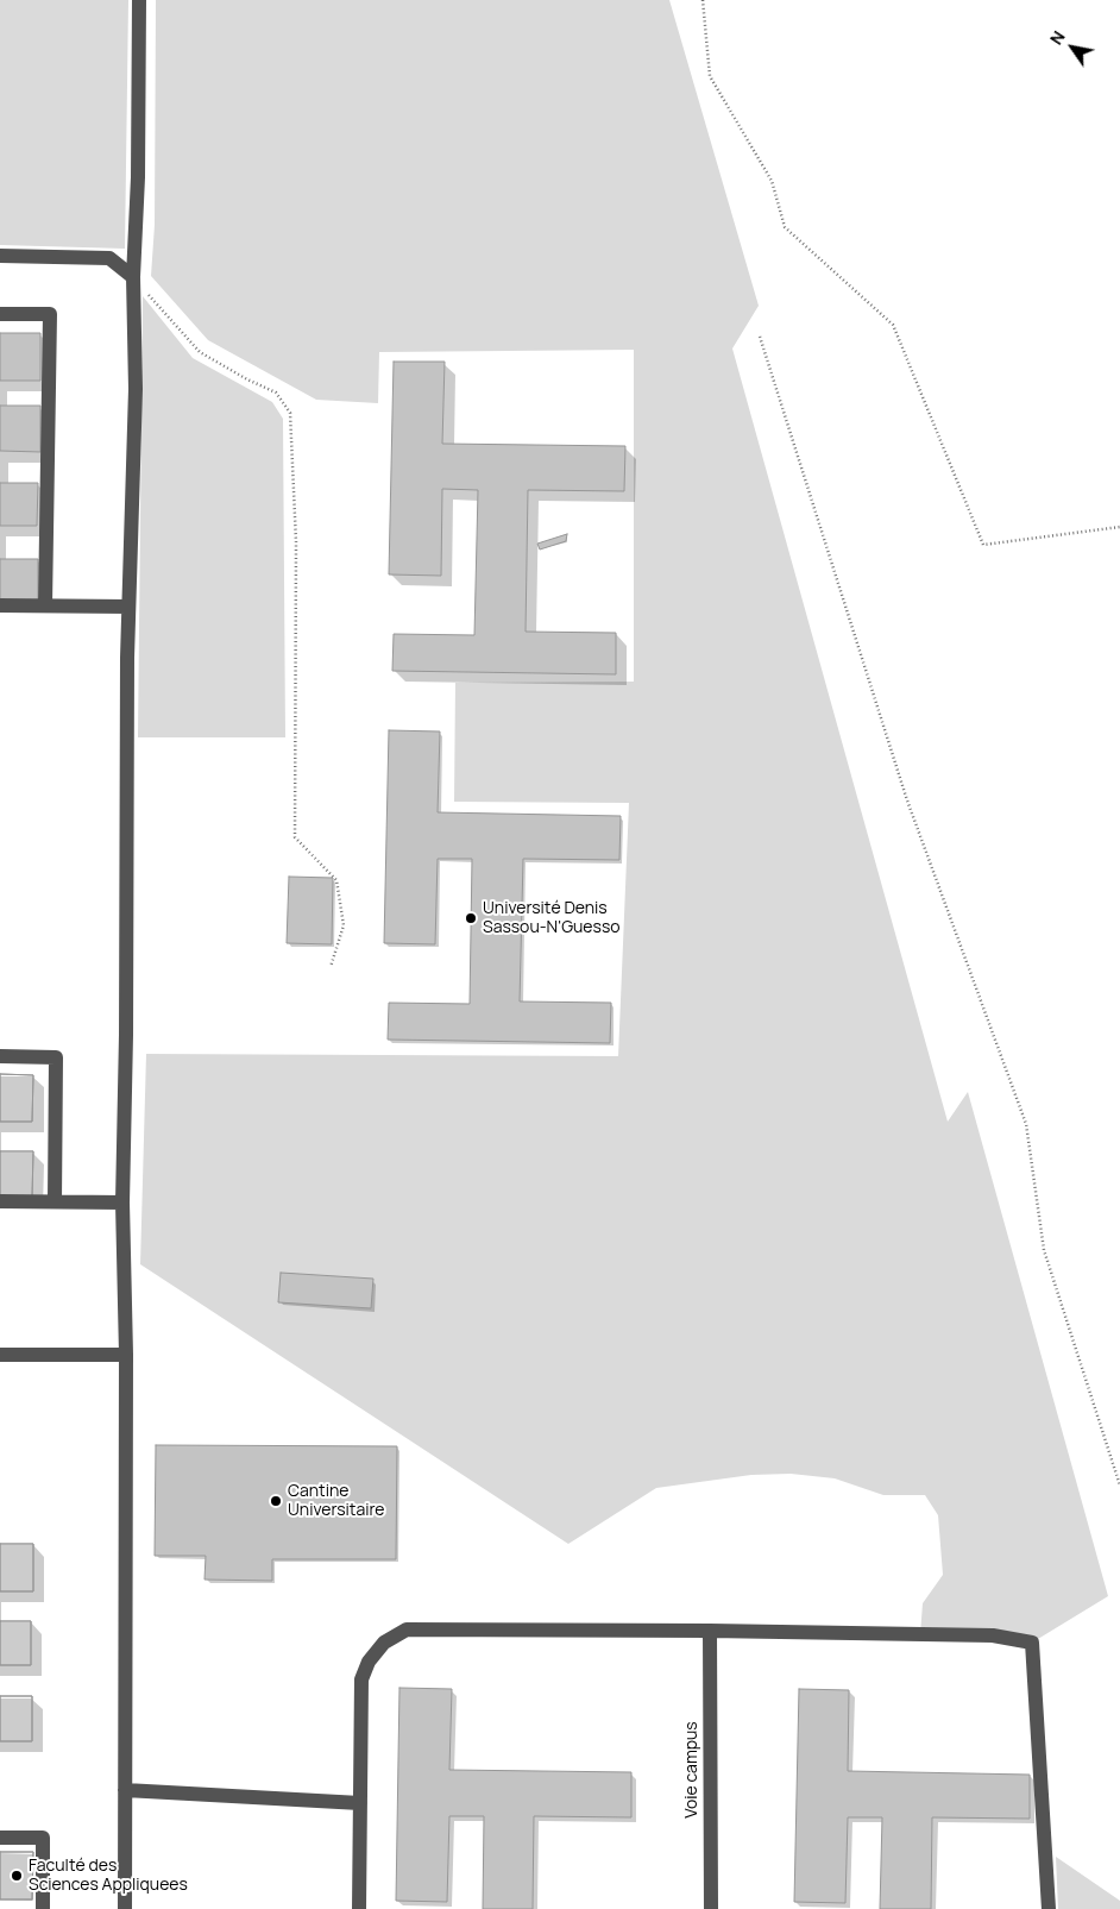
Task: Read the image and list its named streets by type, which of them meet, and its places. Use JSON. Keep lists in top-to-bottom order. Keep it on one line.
{"streets":{"street":["Voie campus"]},"places":["Université Denis Sassou-N'Guesso","Cantine Universitaire","Faculté des Sciences Appliquees"],"north":"top left"}
